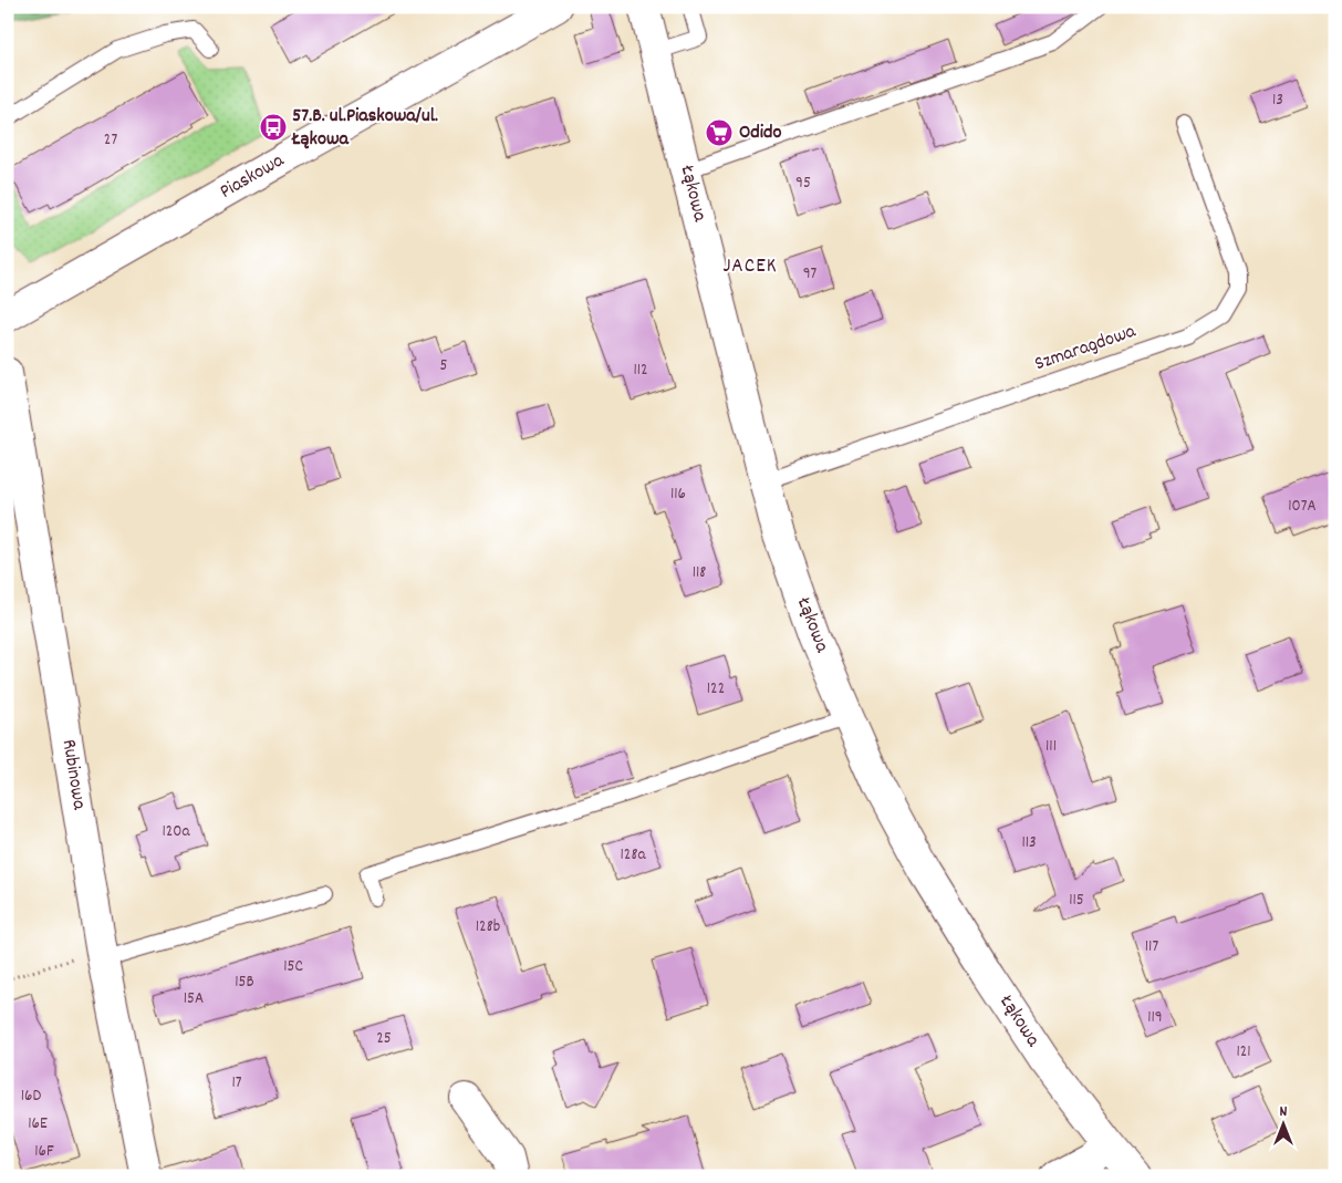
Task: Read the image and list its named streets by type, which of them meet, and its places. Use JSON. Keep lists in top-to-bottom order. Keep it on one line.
{"streets":{"street":["Piaskowa","Łąkowa","Rubinowa"],"lane":["Szmaragdowa"]},"crossings":[["Łąkowa","Szmaragdowa"]],"districts":["JACEK"],"places":{"bus stop":["57.B. ul.Piaskowa/ul. Łąkowa"],"supermarket":["Odido"]},"house_numbers":["13","27","95","97","5","112","116","107A","118","122","111","120a","113","128a","115","128b","117","15C","15B","15A","119","25","121","17","16D","16E","16F"],"north":"top"}
